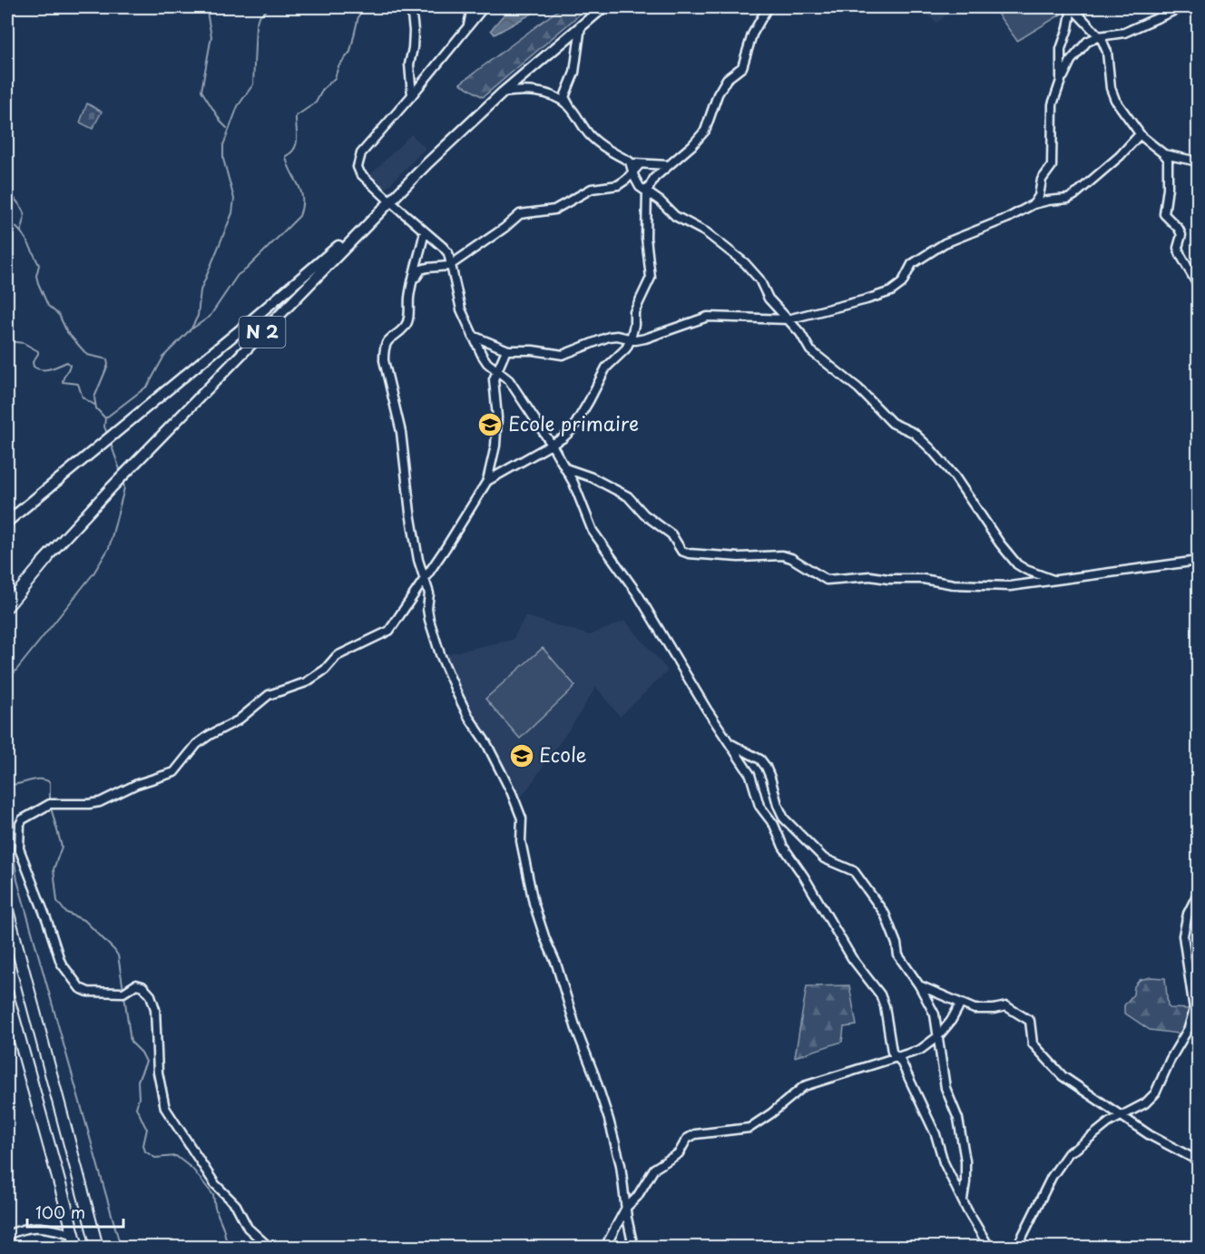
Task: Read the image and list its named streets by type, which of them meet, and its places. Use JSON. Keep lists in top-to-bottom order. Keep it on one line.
{"streets":{"main road":["N 2"]},"places":{"school or university":["Ecole primaire","Ecole"]},"scale_bar":"100 m"}
